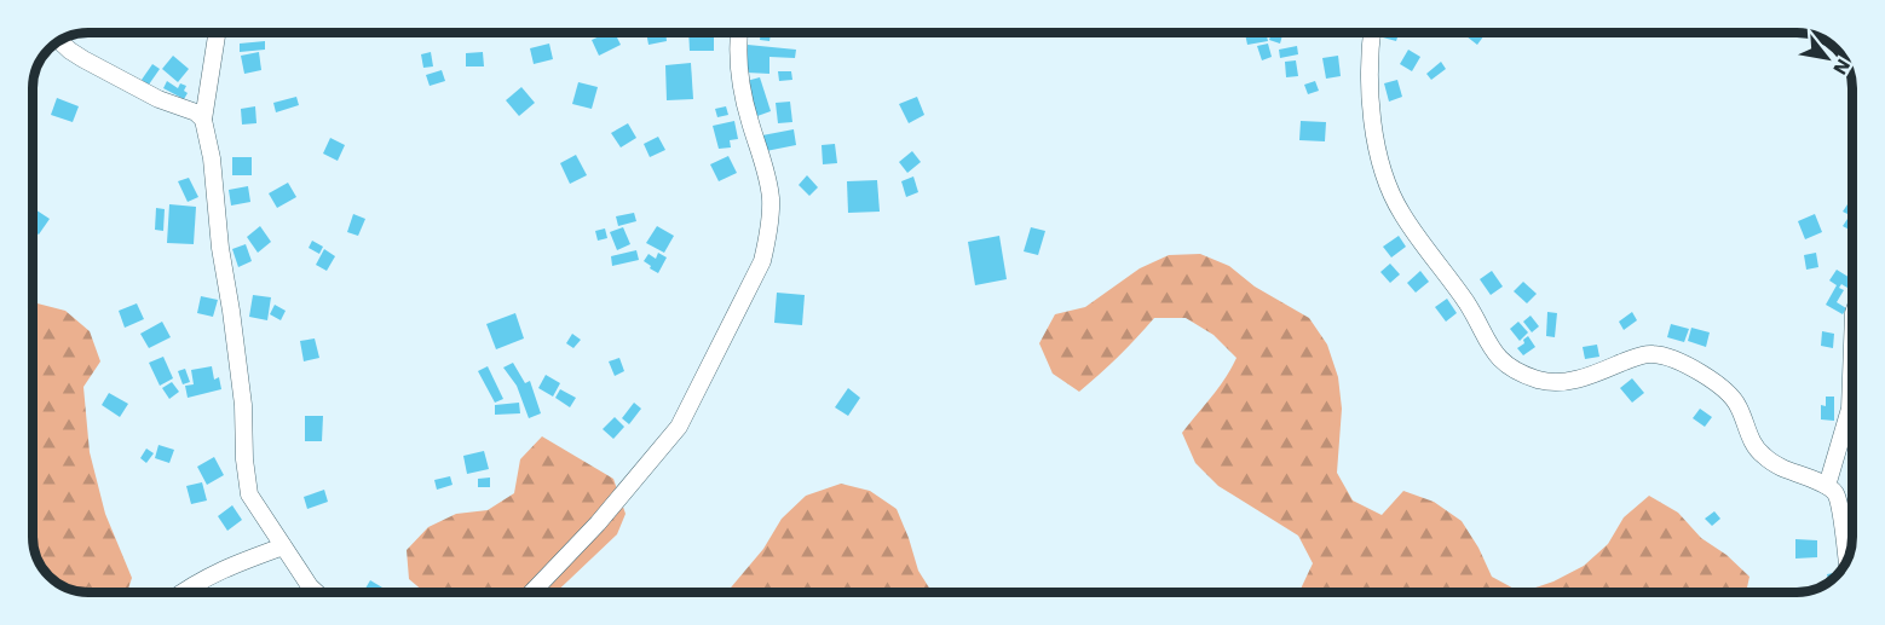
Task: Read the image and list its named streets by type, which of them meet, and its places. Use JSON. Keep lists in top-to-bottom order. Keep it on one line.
{"north":"bottom right"}
